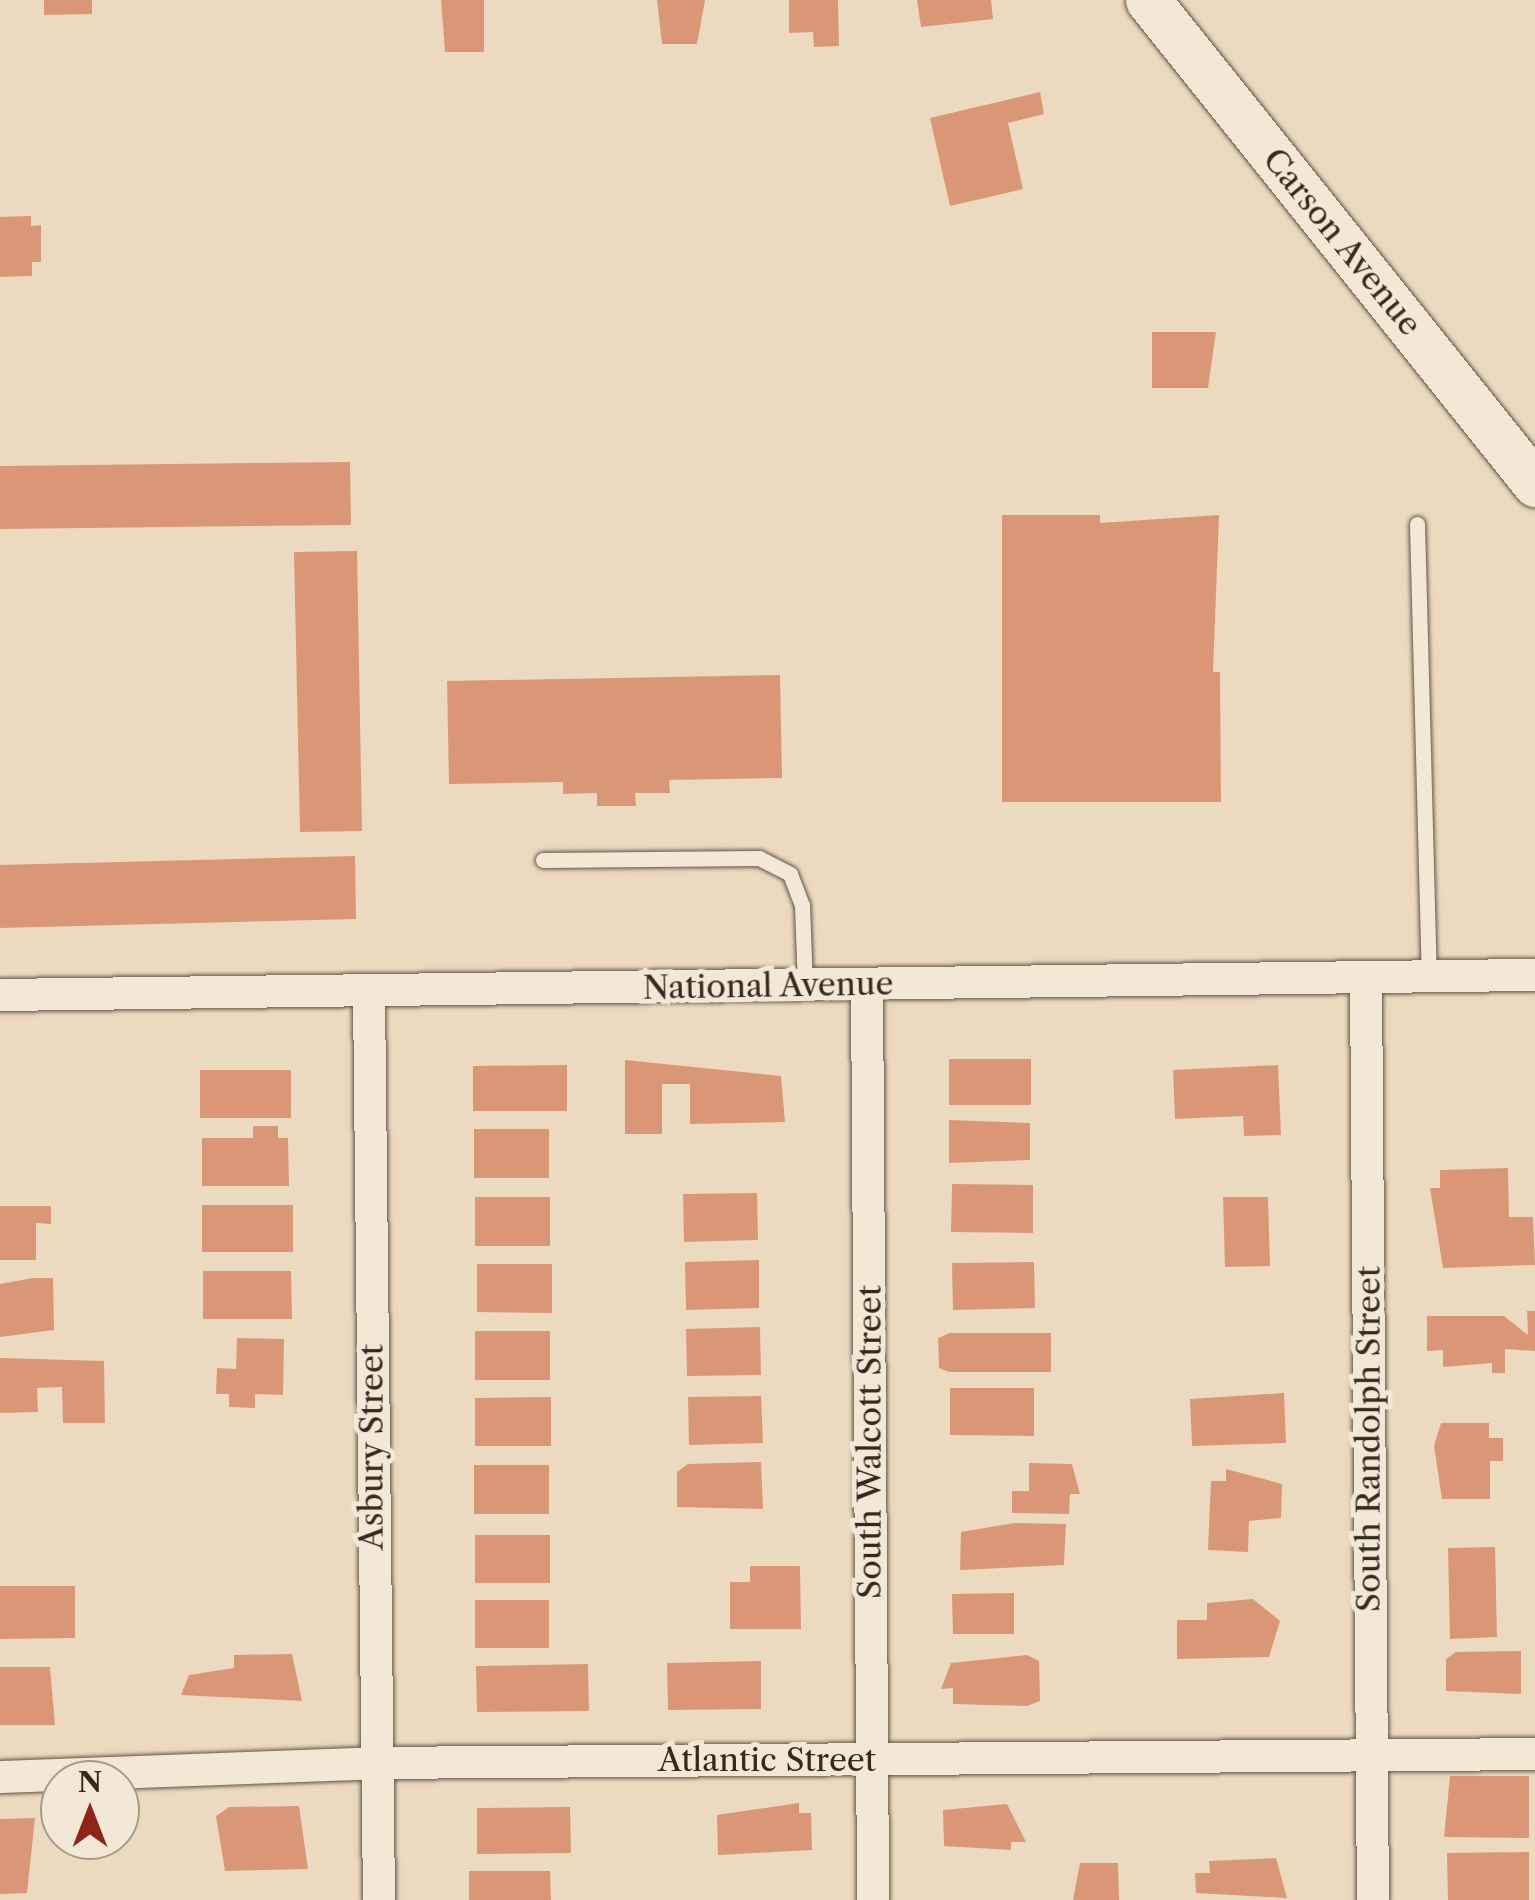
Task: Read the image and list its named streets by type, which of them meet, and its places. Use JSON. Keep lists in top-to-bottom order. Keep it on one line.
{"streets":{"main road":["Carson Avenue"],"street":["National Avenue","South Randolph Street","South Walcott Street","Asbury Street","Atlantic Street"]},"crossings":[["National Avenue","South Randolph Street"],["National Avenue","South Walcott Street"],["National Avenue","Asbury Street"],["South Randolph Street","Atlantic Street"],["South Walcott Street","Atlantic Street"],["Asbury Street","Atlantic Street"]],"north":"top"}
